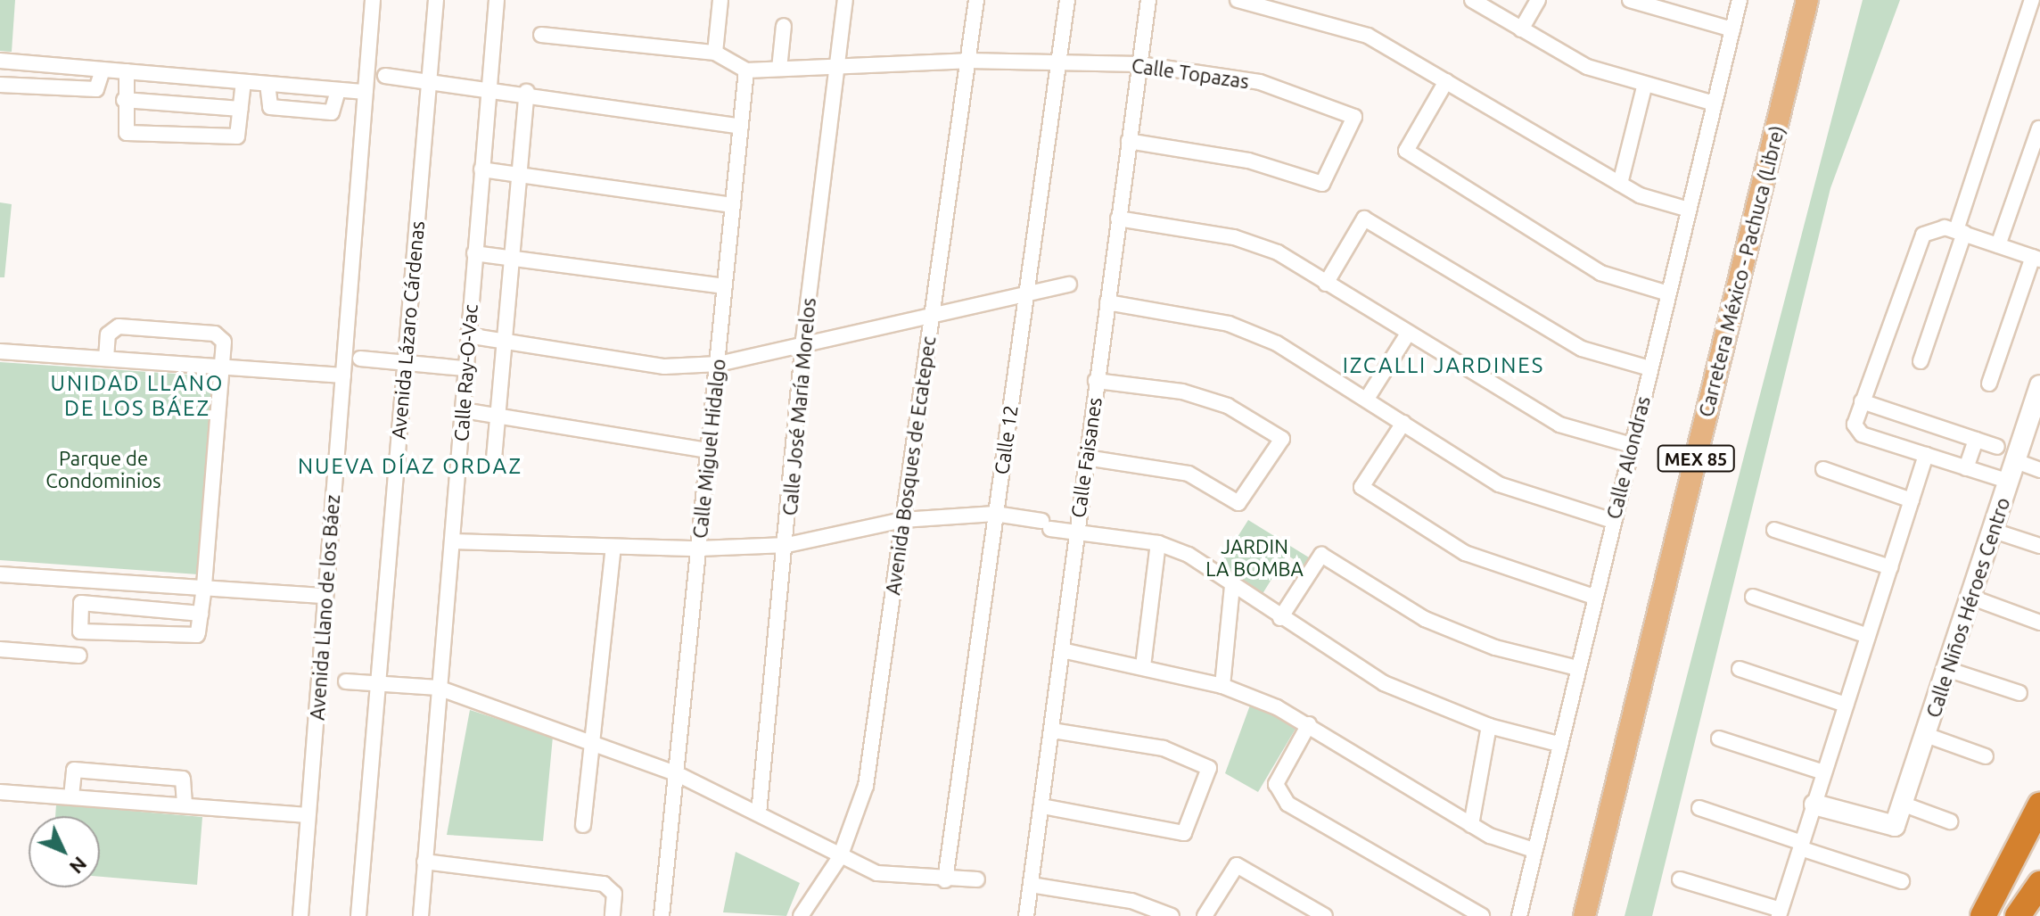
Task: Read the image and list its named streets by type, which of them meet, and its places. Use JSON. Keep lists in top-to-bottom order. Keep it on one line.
{"streets":{"main road":["Carretera México - Pachuca (Libre)","MEX 85","Calle Niños Héroes Centro"],"street":["Calle Topazas","Avenida Lázaro Cárdenas","Calle Ray-O-Vac","Calle José María Morelos","Calle 12","Calle Miguel Hidalgo","Calle Faisanes","Calle Alondras","Avenida Bosques de Ecatepec","Avenida Llano de los Báez"]},"crossings":[["Calle Topazas","Calle José María Morelos"],["Calle Topazas","Calle 12"],["Calle Topazas","Calle Miguel Hidalgo"],["Calle Topazas","Calle Faisanes"],["Calle Topazas","Avenida Bosques de Ecatepec"]],"districts":["IZCALLI JARDINES","UNIDAD LLANO DE LOS BÁEZ","NUEVA DÍAZ ORDAZ"],"parks":["Parque de Condominios","JARDIN LA BOMBA"],"north":"bottom right"}
